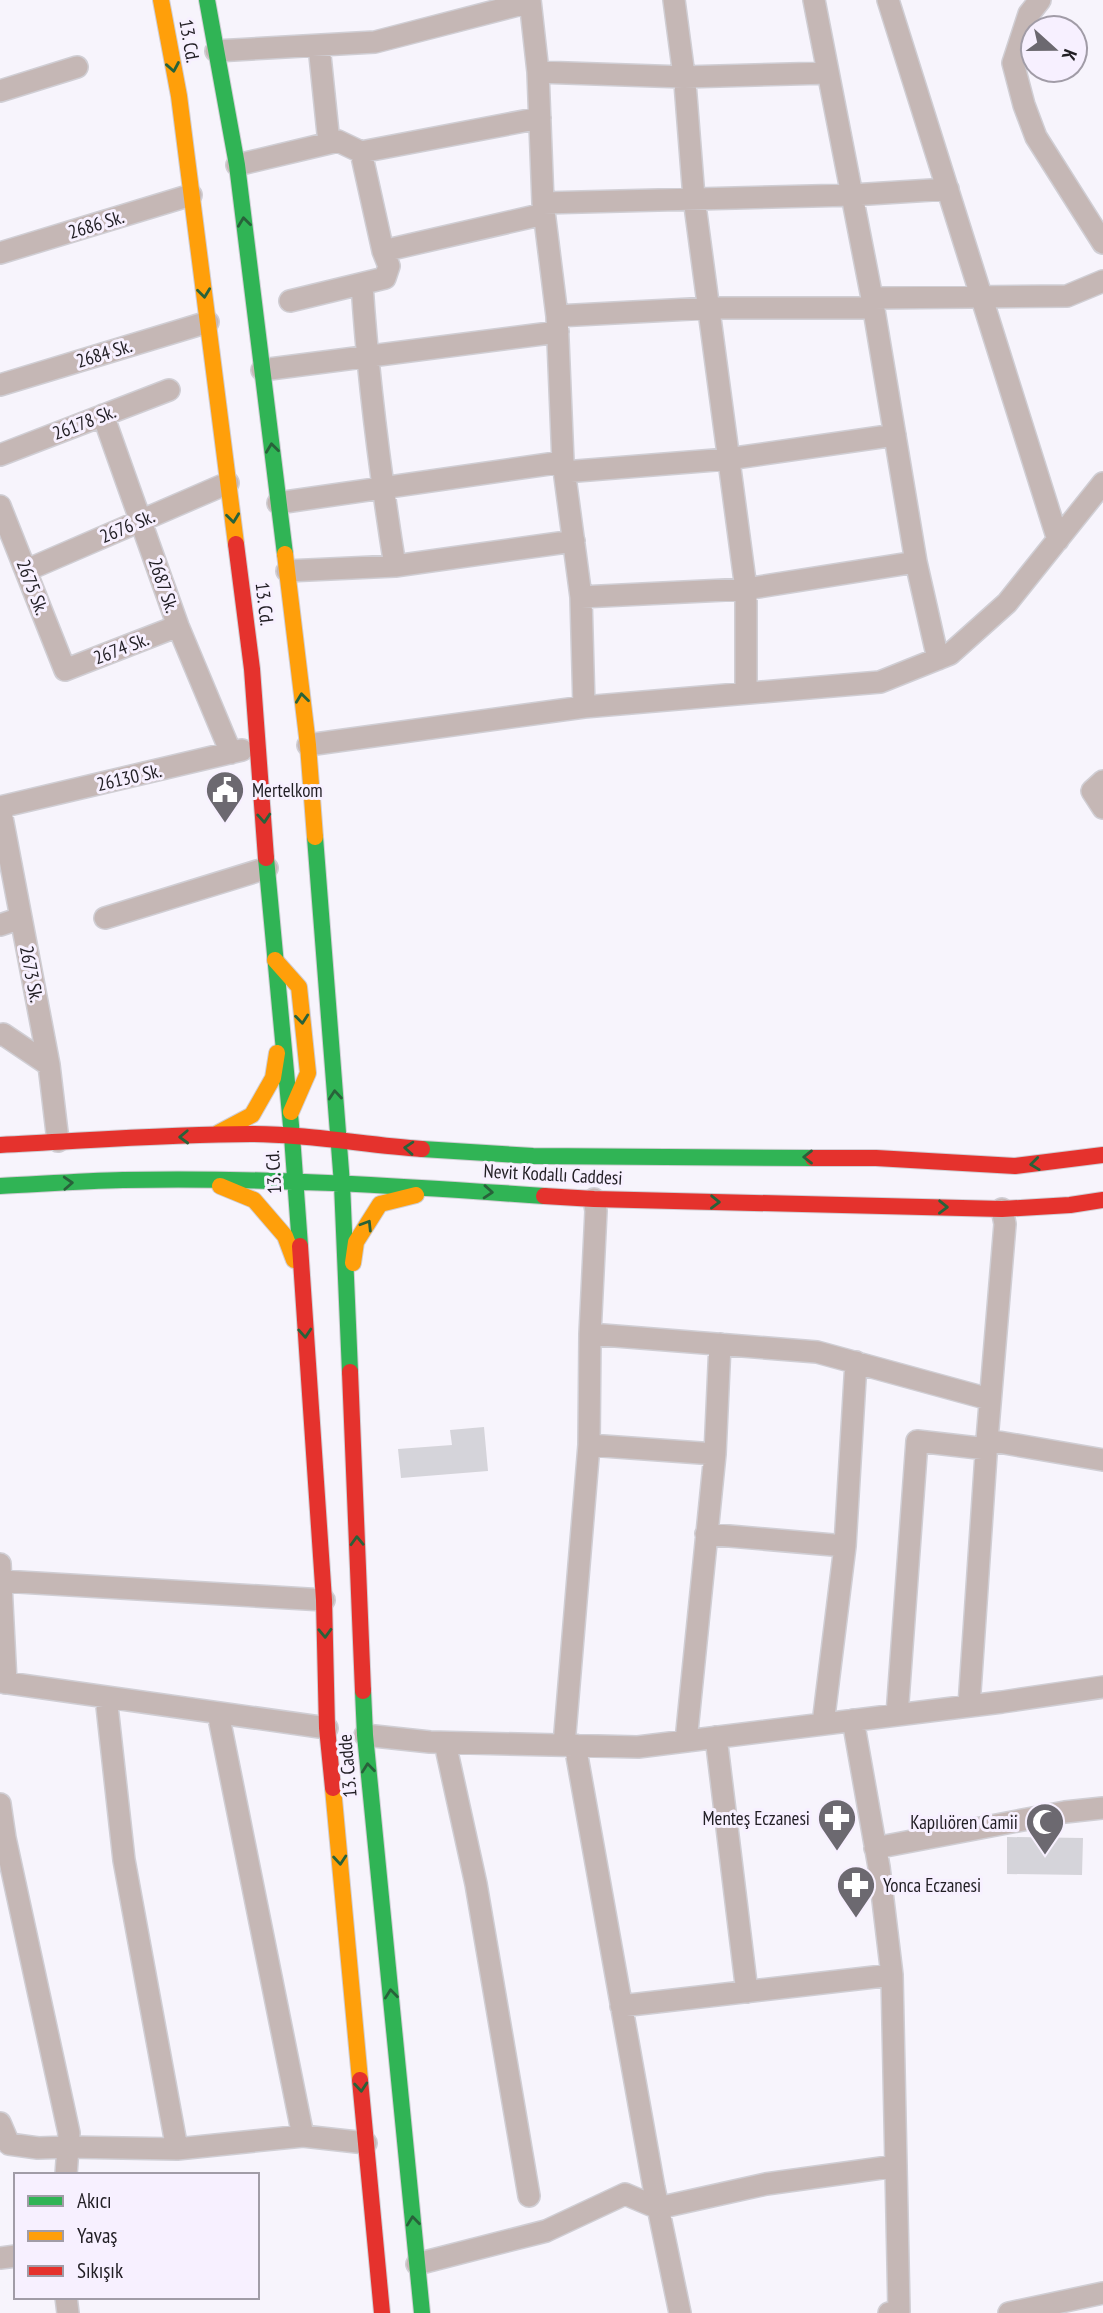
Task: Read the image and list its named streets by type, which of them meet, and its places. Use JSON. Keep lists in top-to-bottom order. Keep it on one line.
{"streets":{"main road":["13. Cd.","Nevit Kodallı Caddesi","13. Cadde"],"street":["2686 Sk.","2684 Sk.","26178 Sk.","2676 Sk.","2687 Sk.","2675 Sk.","2674 Sk.","26130 Sk.","2673 Sk."]},"crossings":[["13. Cd.","2686 Sk."],["13. Cd.","2684 Sk."],["13. Cd.","2676 Sk."],["13. Cd.","26130 Sk."],["13. Cd.","Nevit Kodallı Caddesi"],["13. Cd.","13. Cadde"],["26178 Sk.","2687 Sk."],["2676 Sk.","2687 Sk."],["2676 Sk.","2675 Sk."],["2687 Sk.","2674 Sk."],["2687 Sk.","26130 Sk."],["2675 Sk.","2674 Sk."],["26130 Sk.","2673 Sk."],["2673 Sk.","Nevit Kodallı Caddesi"]],"places":{"public building":["Mertelkom"],"pharmacy":["Menteş Eczanesi","Yonca Eczanesi"],"mosque":["Kapılıören Camii"]},"legend":["Akıcı","Yavaş","Sıkışık"],"north":"right"}
